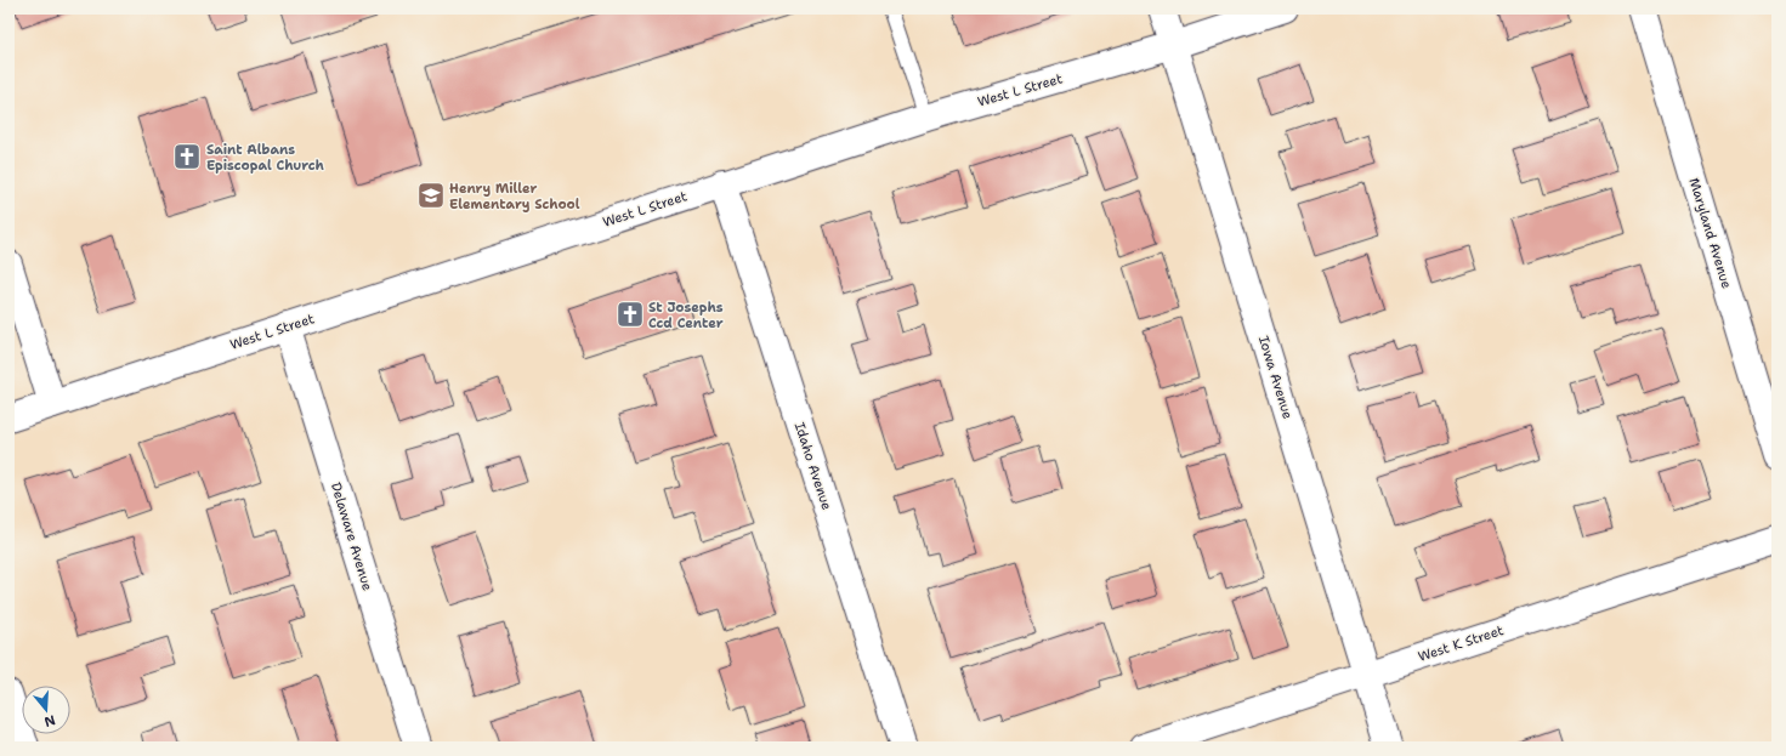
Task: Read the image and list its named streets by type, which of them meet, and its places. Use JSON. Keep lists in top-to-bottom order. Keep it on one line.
{"streets":{"street":["West L Street","Maryland Avenue","Iowa Avenue","Idaho Avenue","Delaware Avenue","West K Street"]},"crossings":[["West L Street","Iowa Avenue"],["West L Street","Idaho Avenue"],["West L Street","Delaware Avenue"],["Iowa Avenue","West K Street"]],"places":{"church":["Saint Albans Episcopal Church","St Josephs Ccd Center"],"school or university":["Henry Miller Elementary School"]},"north":"bottom"}
